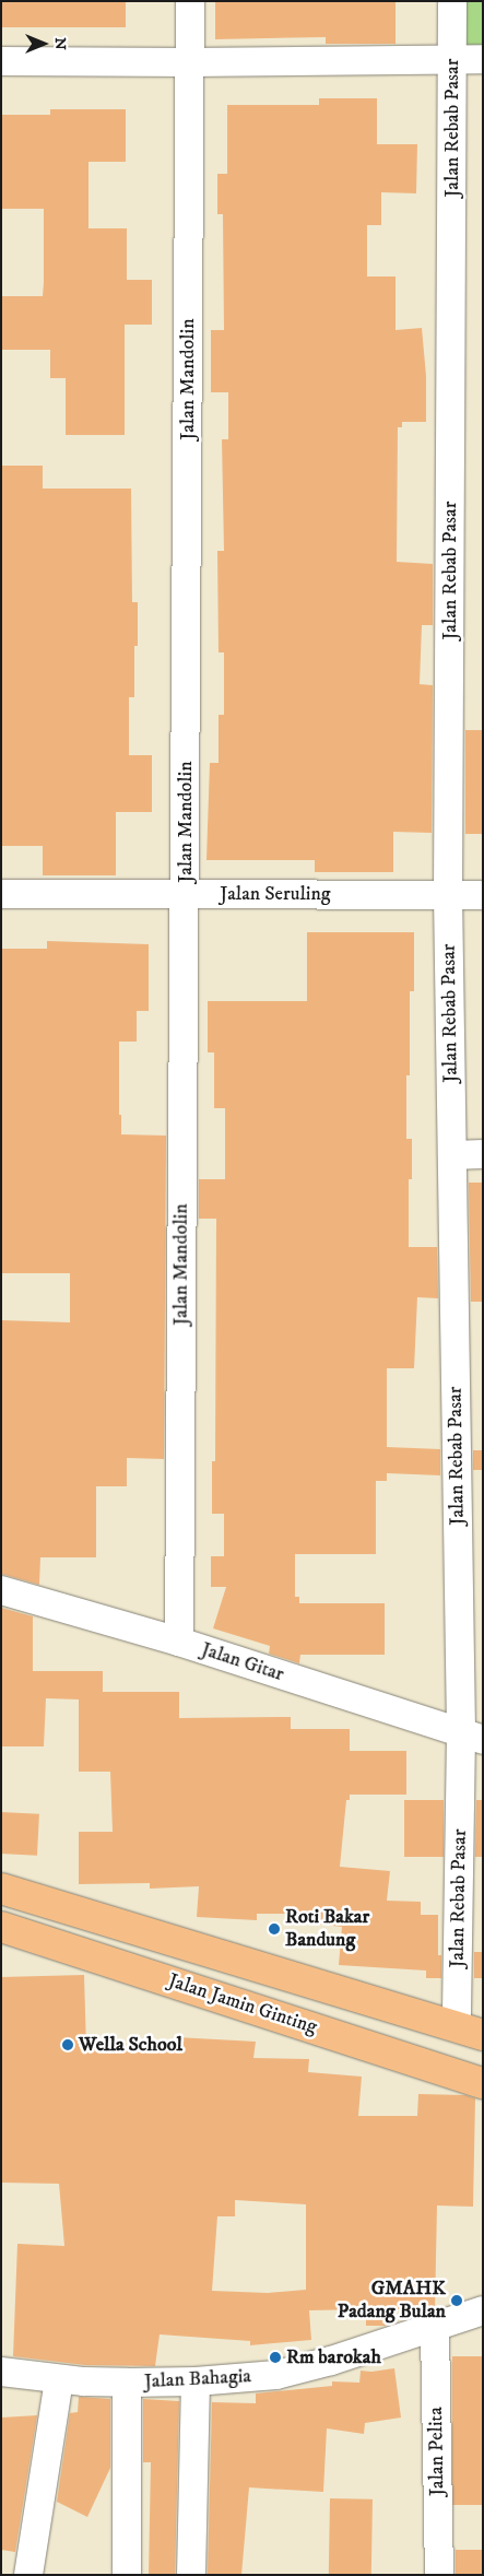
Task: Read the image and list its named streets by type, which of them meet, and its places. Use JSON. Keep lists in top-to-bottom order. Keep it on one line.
{"streets":{"main road":["Jalan Jamin Ginting"],"street":["Jalan Rebab Pasar","Jalan Mandolin","Jalan Seruling","Jalan Gitar","Jalan Bahagia","Jalan Pelita"]},"crossings":[["Jalan Rebab Pasar","Jalan Seruling"],["Jalan Rebab Pasar","Jalan Gitar"],["Jalan Rebab Pasar","Jalan Jamin Ginting"],["Jalan Mandolin","Jalan Seruling"],["Jalan Mandolin","Jalan Gitar"],["Jalan Bahagia","Jalan Pelita"]],"places":["Roti Bakar Bandung","Wella School","GMAHK Padang Bulan","Rm barokah"],"north":"right"}
